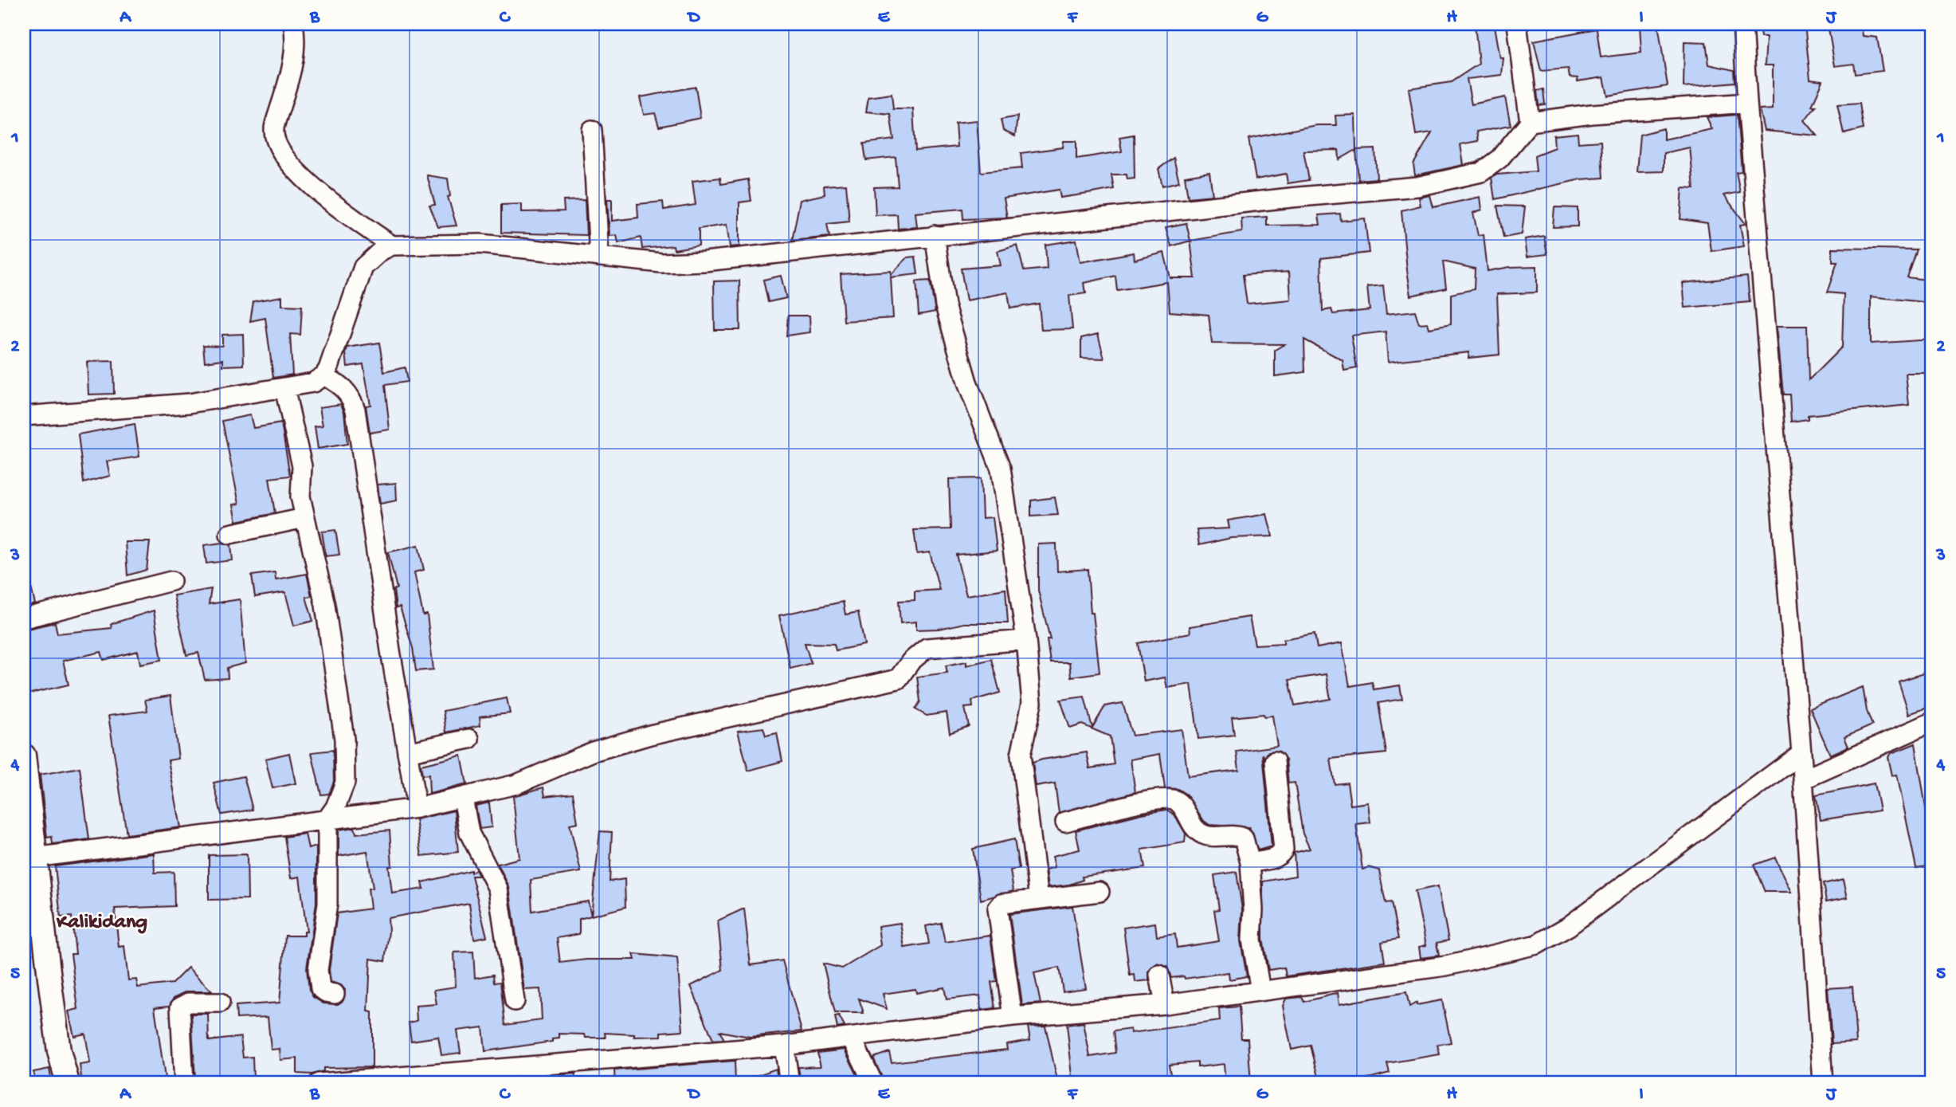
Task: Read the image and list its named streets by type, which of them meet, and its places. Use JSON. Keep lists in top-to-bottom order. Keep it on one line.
{"districts":["Kalikidang"],"grid":{"columns":["A","B","C","D","E","F","G","H","I","J"],"rows":["1","2","3","4","5"]}}
